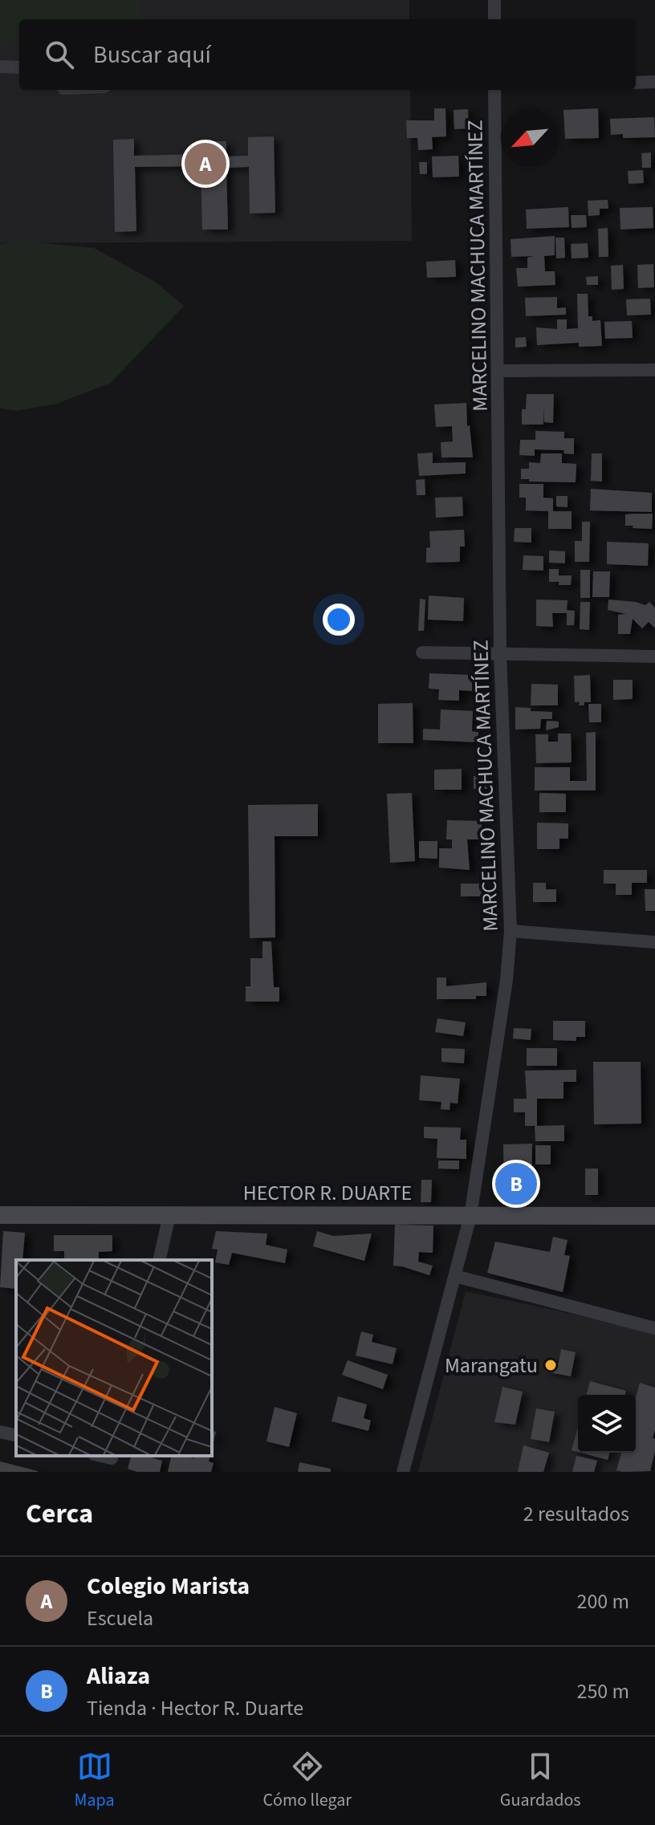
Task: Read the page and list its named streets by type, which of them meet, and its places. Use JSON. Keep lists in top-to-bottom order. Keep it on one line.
{"streets":{"street":["MARCELINO MACHUCA MARTÍNEZ","HECTOR R. DUARTE"]},"crossings":[["MARCELINO MACHUCA MARTÍNEZ","HECTOR R. DUARTE"]],"places":["Marangatu"],"north":"bottom left","page":{"search":"Buscar aquí","pins":["A","B"],"heading":["Cerca","2 resultados"],"list":[{"mark":"A","name":"Colegio Marista","note":"Escuela","value":"200 m"},{"mark":"B","name":"Aliaza","note":"Tienda · Hector R. Duarte","value":"250 m"}],"nav":["Mapa","Cómo llegar","Guardados"]}}
